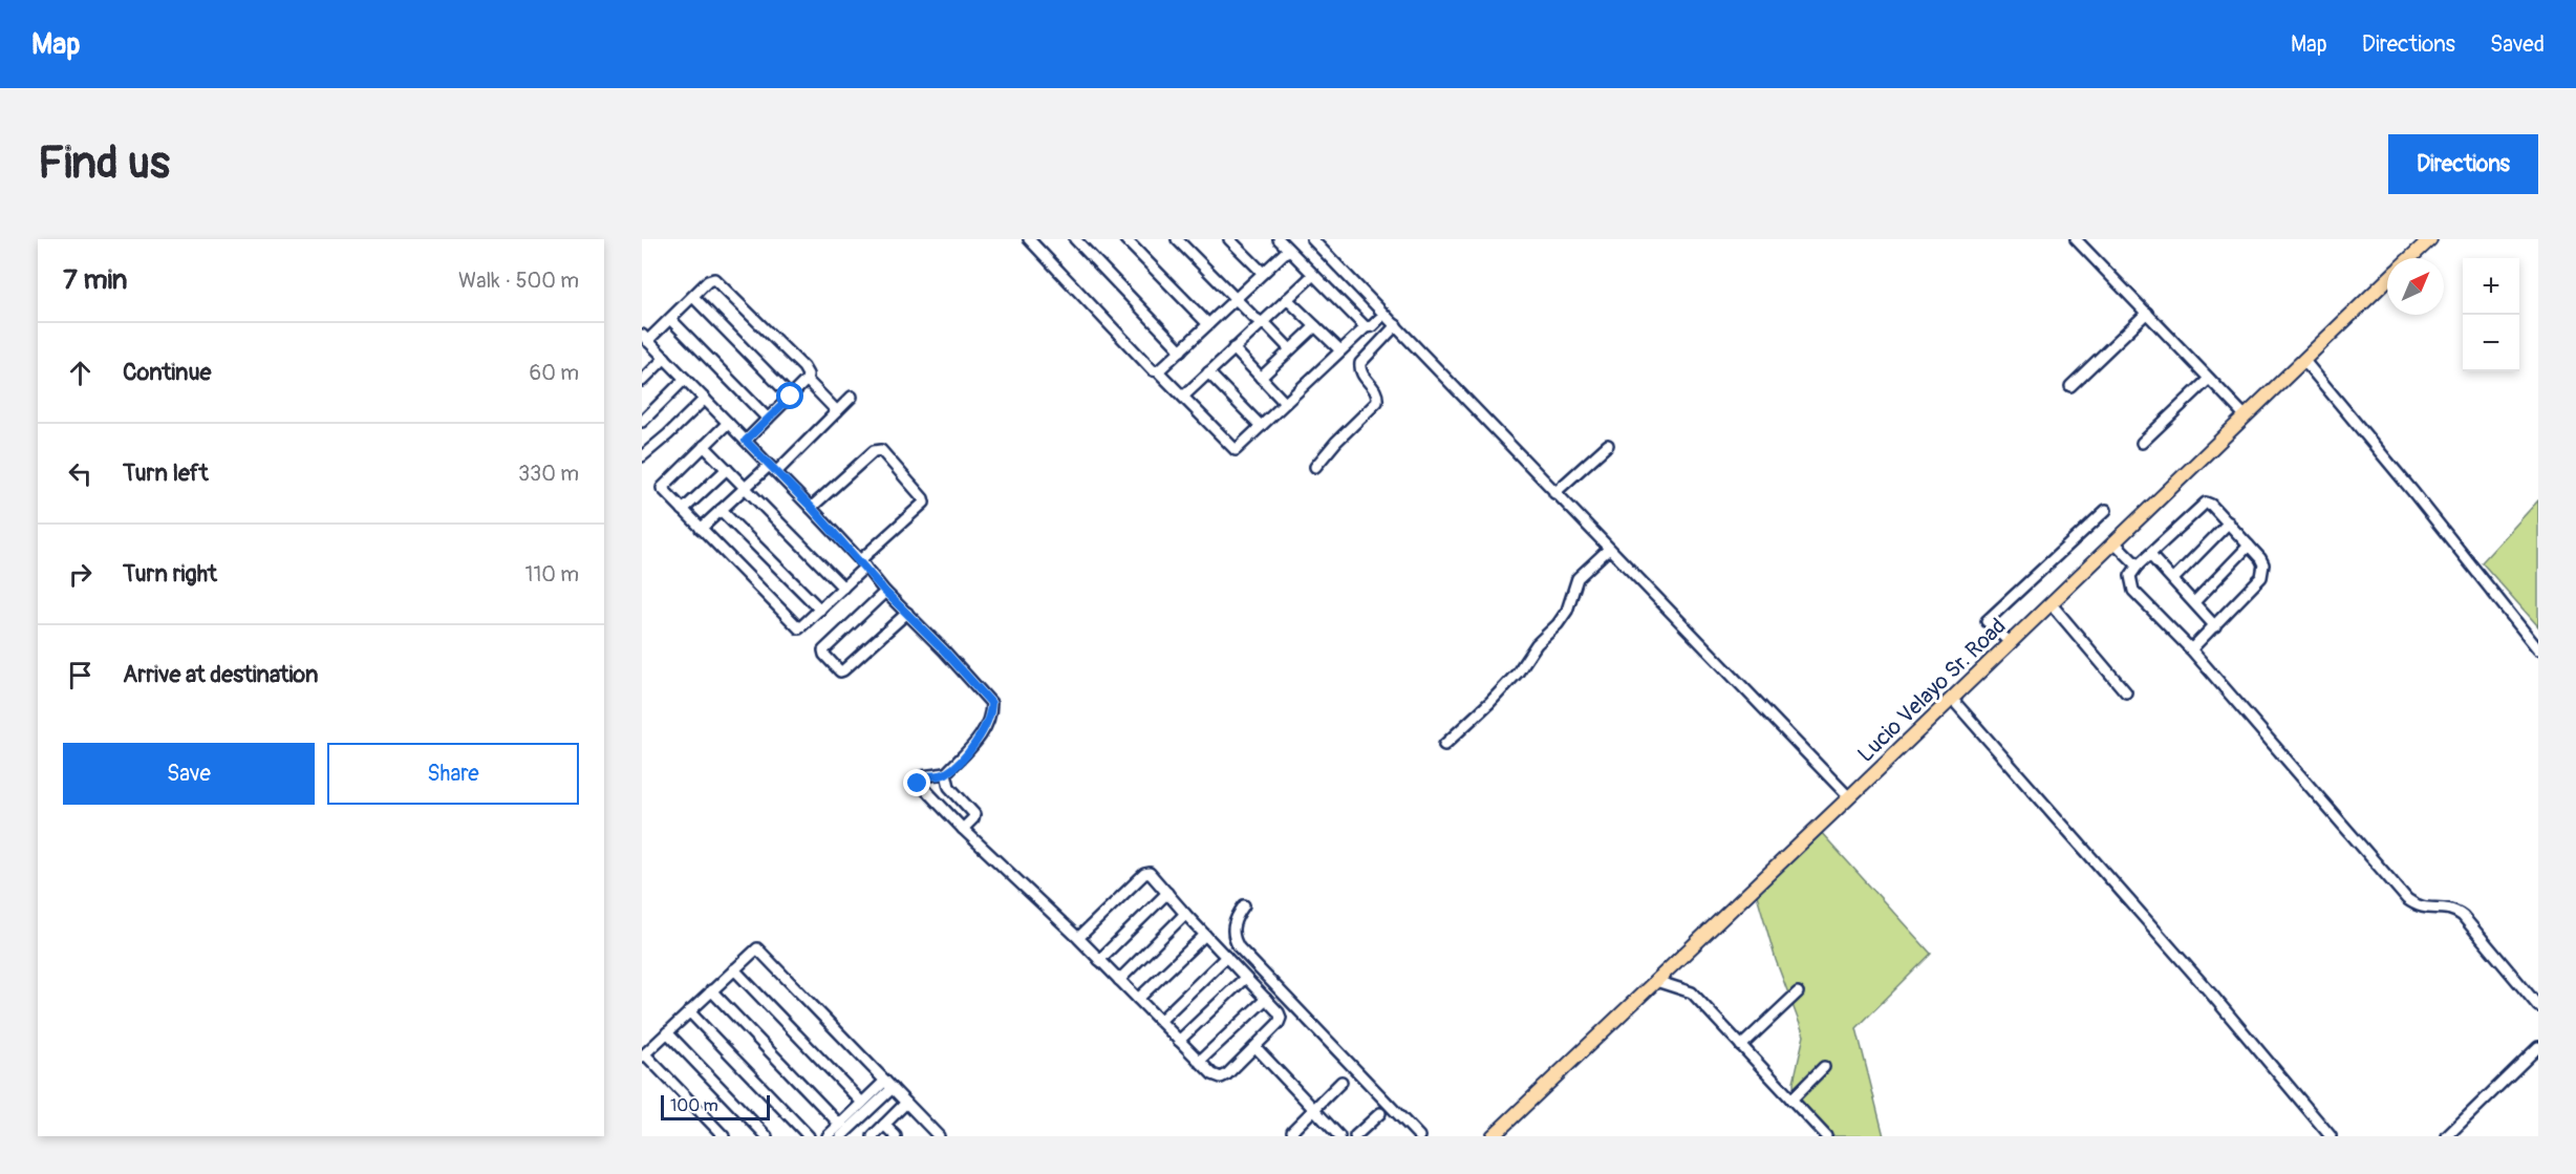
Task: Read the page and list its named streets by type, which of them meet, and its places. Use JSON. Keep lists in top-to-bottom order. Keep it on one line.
{"streets":{"main road":["Lucio Velayo Sr. Road"]},"scale_bar":"100 m","north":"top right","page":{"header":"Map","nav":["Map","Directions","Saved"],"buttons":["Directions",["Save","Share"]],"title":"Find us","heading":["7 min","Walk · 500 m"],"map_buttons":["+","−"],"list":[["Continue","60 m"],["Turn left","330 m"],["Turn right","110 m"],"Arrive at destination"],"scale":"100 m"}}
